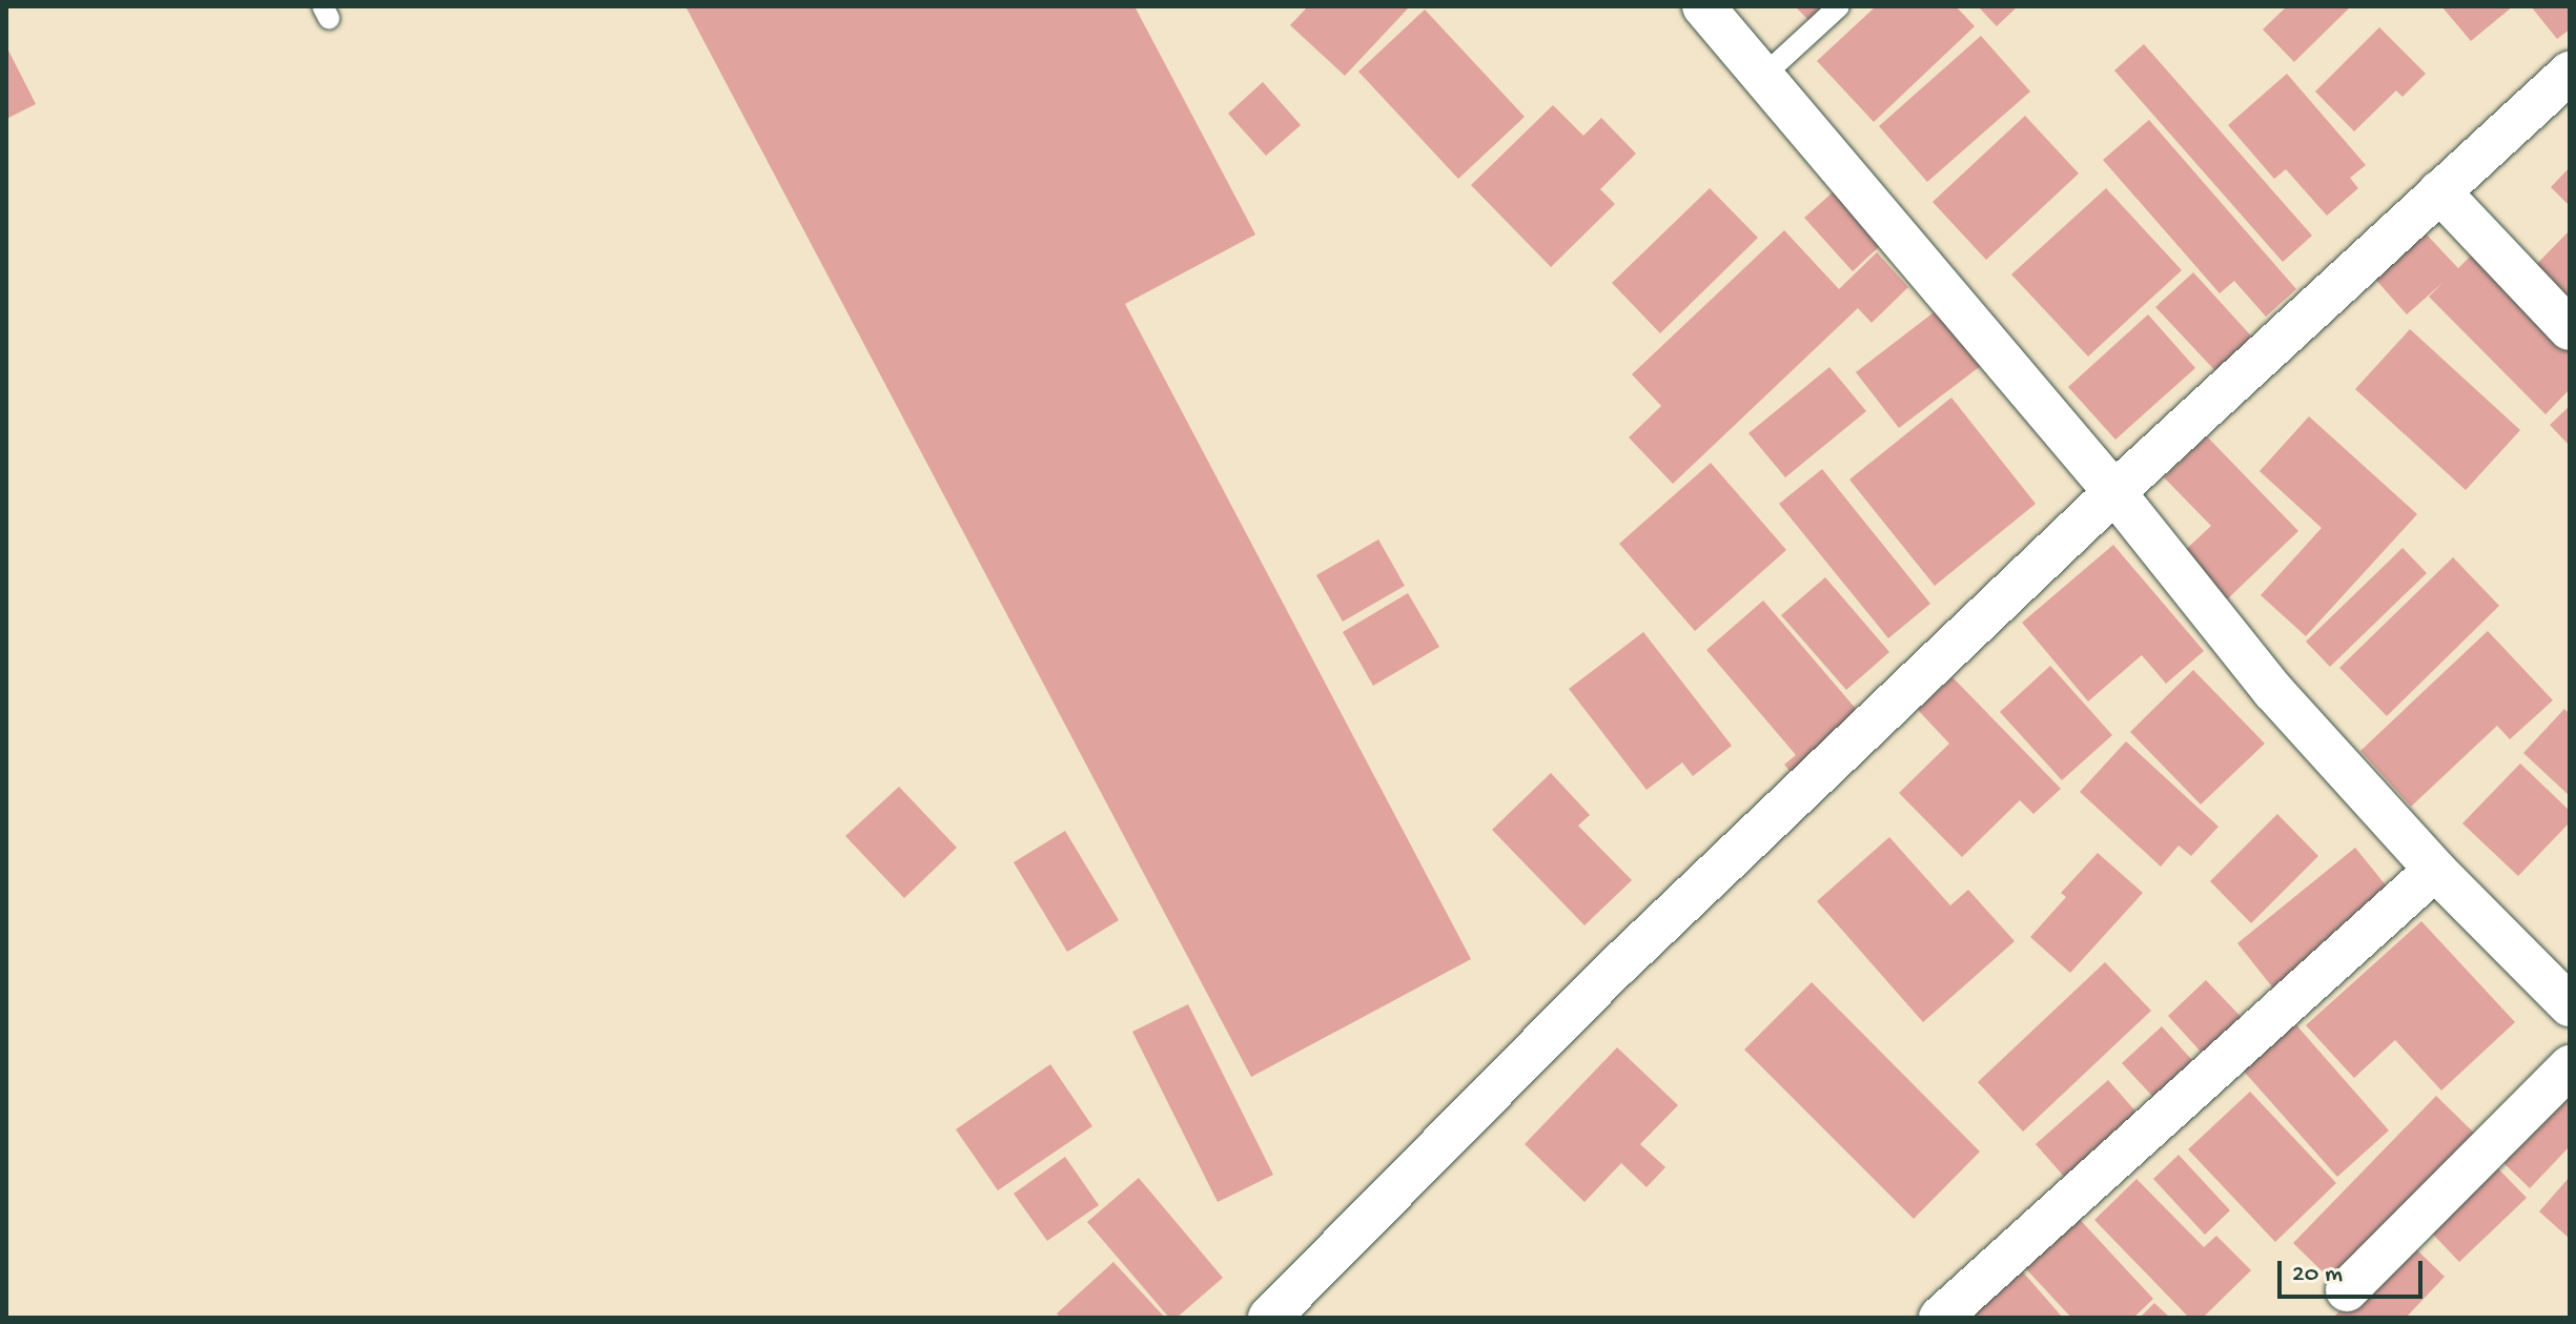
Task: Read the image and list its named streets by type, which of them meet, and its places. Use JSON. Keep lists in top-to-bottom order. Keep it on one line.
{"scale_bar":"20 m"}
